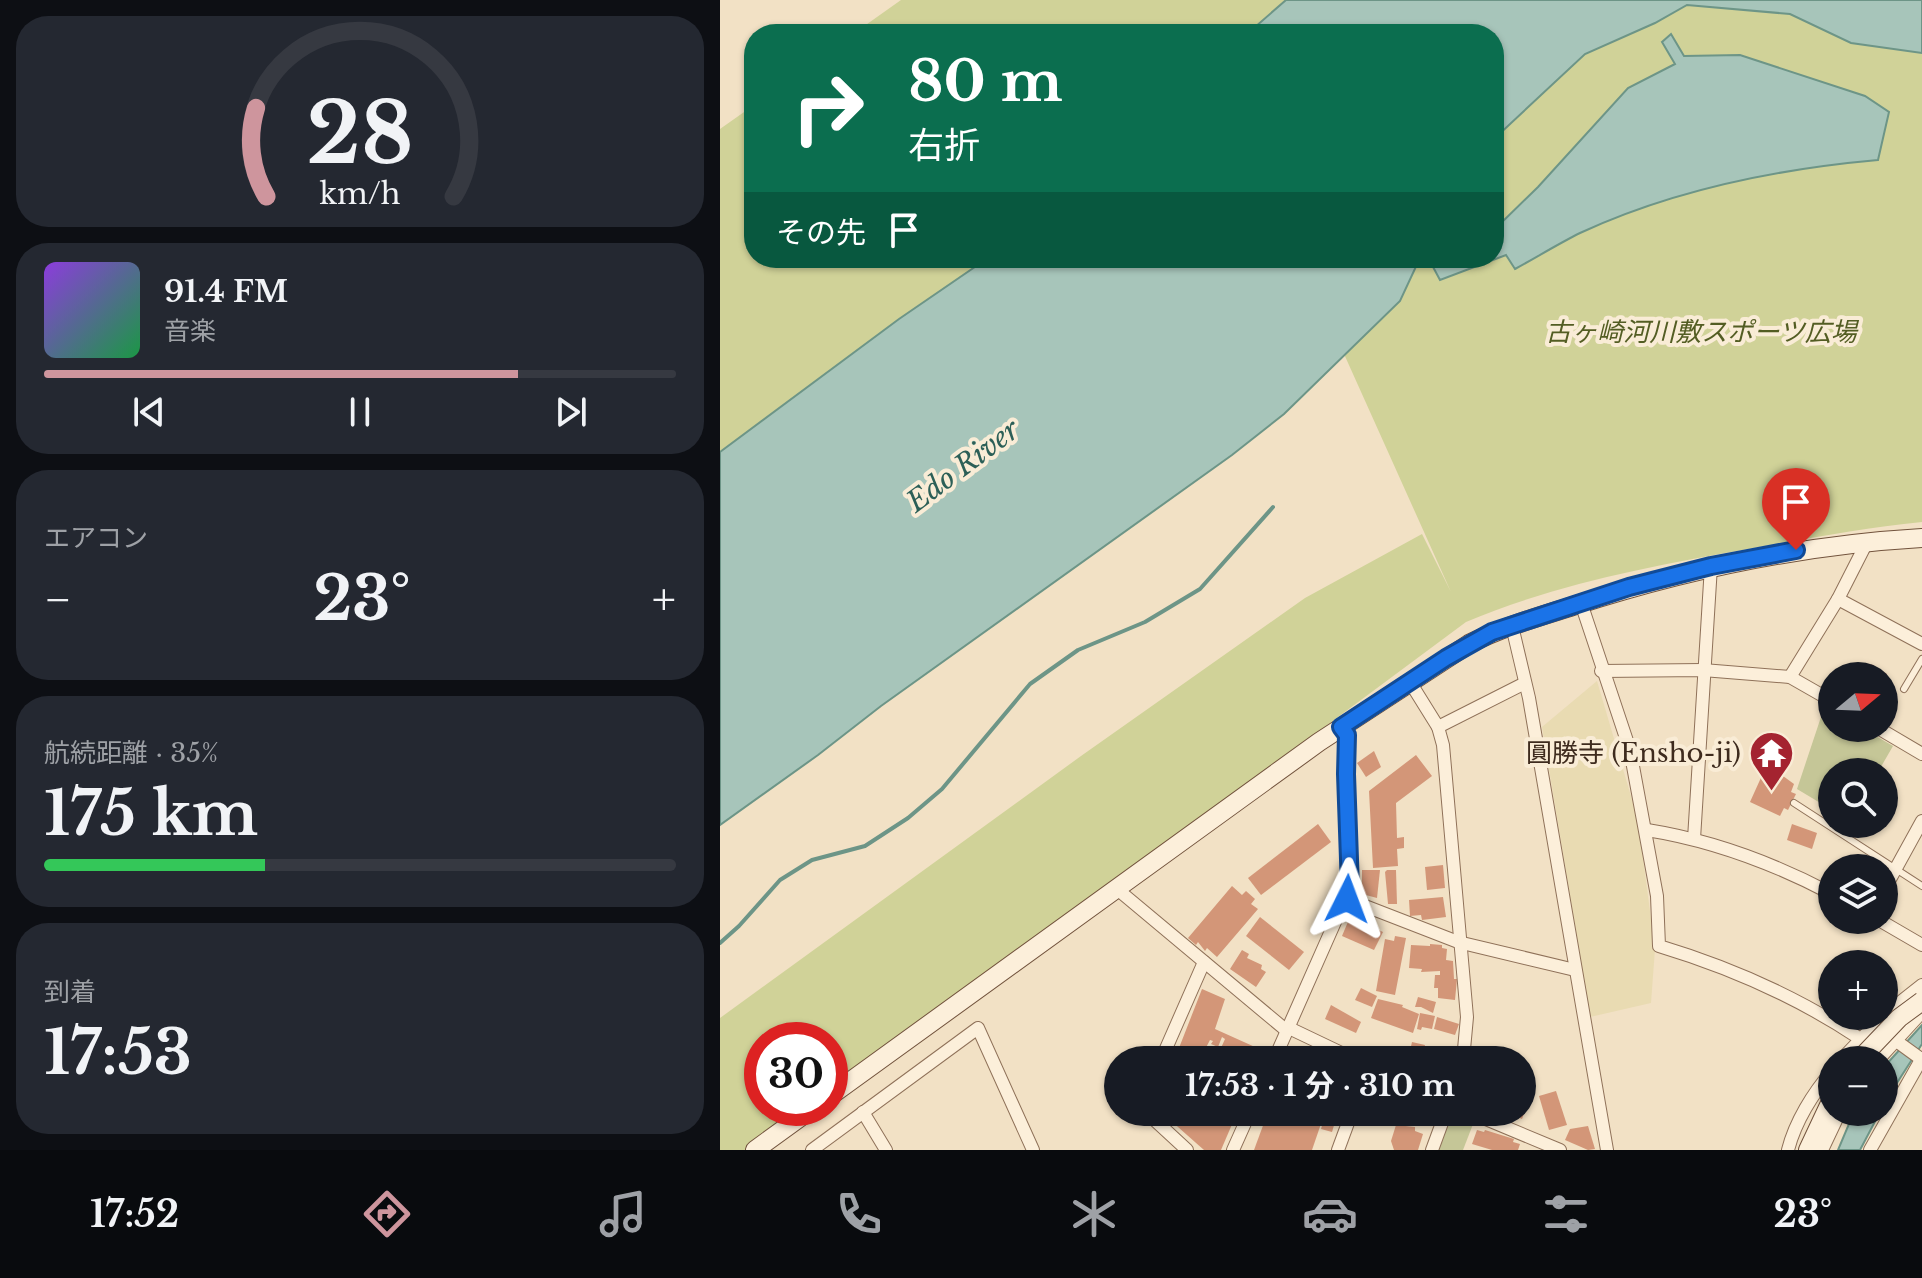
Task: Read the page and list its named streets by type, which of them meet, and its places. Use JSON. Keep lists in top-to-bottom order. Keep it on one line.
{"water":["Edo River"],"parks":["古ヶ崎河川敷スポーツ広場"],"places":{"temple":["圓勝寺 (Ensho-ji)"]},"north":"right","page":{"turn":["80 m","右折"],"then":"その先","song":["91.4 FM","音楽"],"tile":["エアコン",["航続距離 · 35%","175 km"],["到着","17:53"]],"heat":["−","23°","+"],"map_buttons":["+","−"],"limit":"30","trip":"17:53 · 1 分 · 310 m","tabs":["17:52","23°"],"gauge":["28","km/h"]}}
